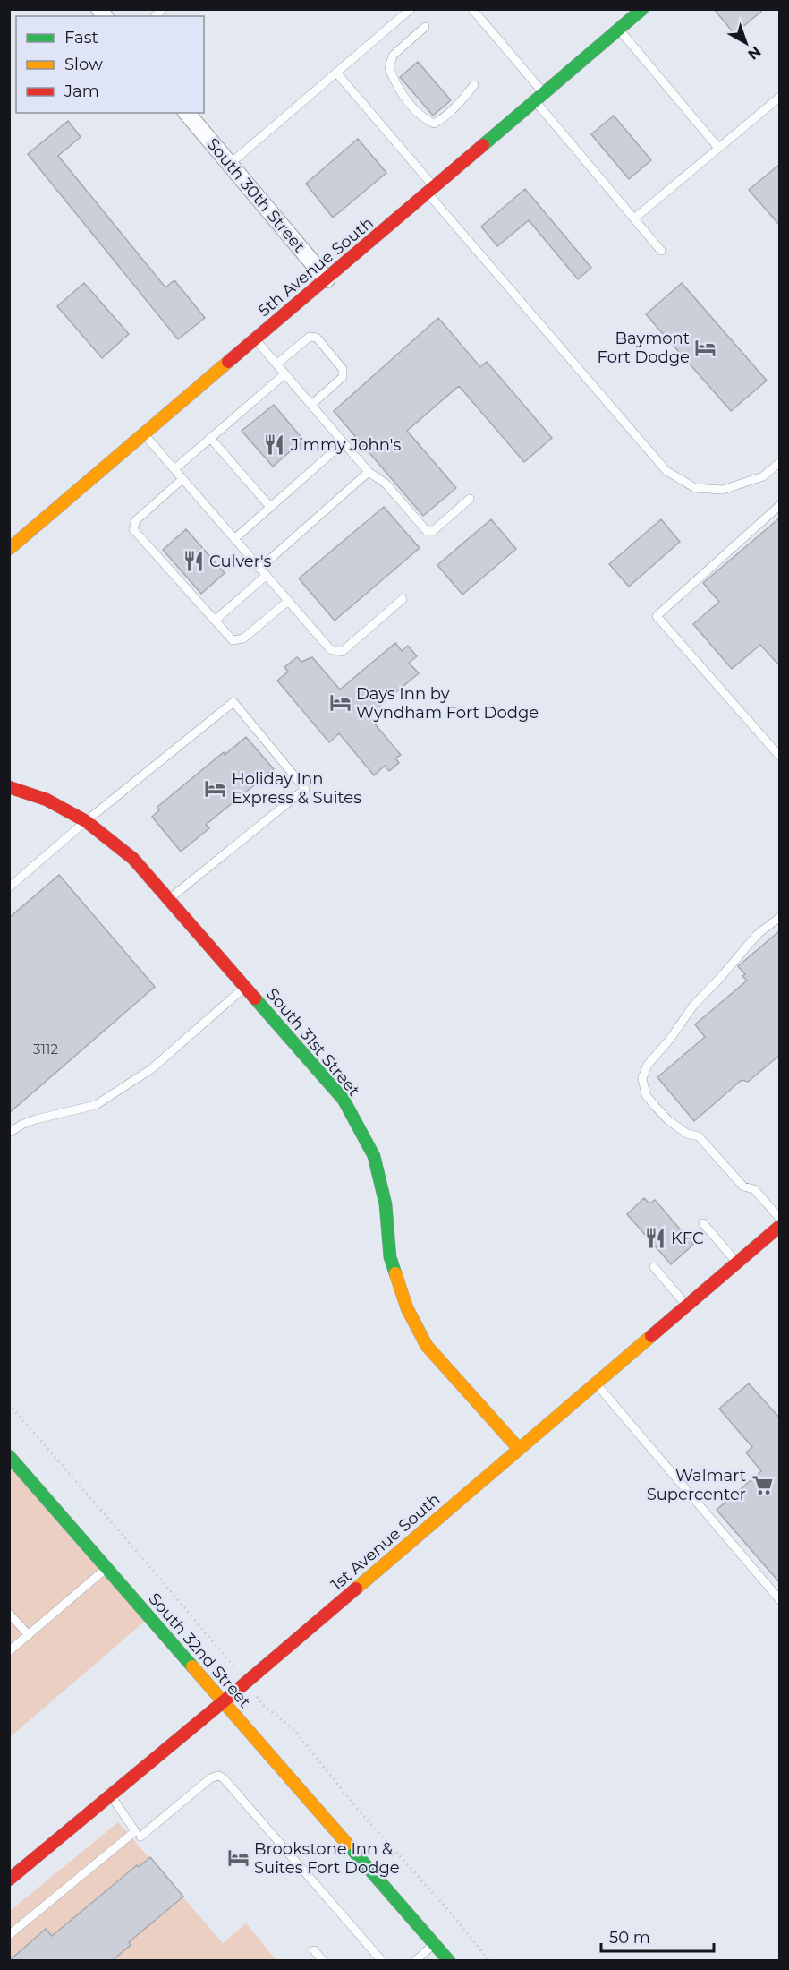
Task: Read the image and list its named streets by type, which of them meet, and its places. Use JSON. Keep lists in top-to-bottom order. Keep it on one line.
{"streets":{"street":["South 30th Street","5th Avenue South","South 31st Street","1st Avenue South","South 32nd Street"]},"crossings":[["South 30th Street","5th Avenue South"],["South 31st Street","1st Avenue South"],["1st Avenue South","South 32nd Street"]],"places":{"hotel":["Baymont Fort Dodge","Days Inn by Wyndham Fort Dodge","Holiday Inn Express & Suites","Brookstone Inn & Suites Fort Dodge"],"restaurant":["Jimmy John's","Culver's","KFC"],"supermarket":["Walmart Supercenter"]},"house_numbers":["3112"],"legend":["Fast","Slow","Jam"],"scale_bar":"50 m","north":"bottom right"}
